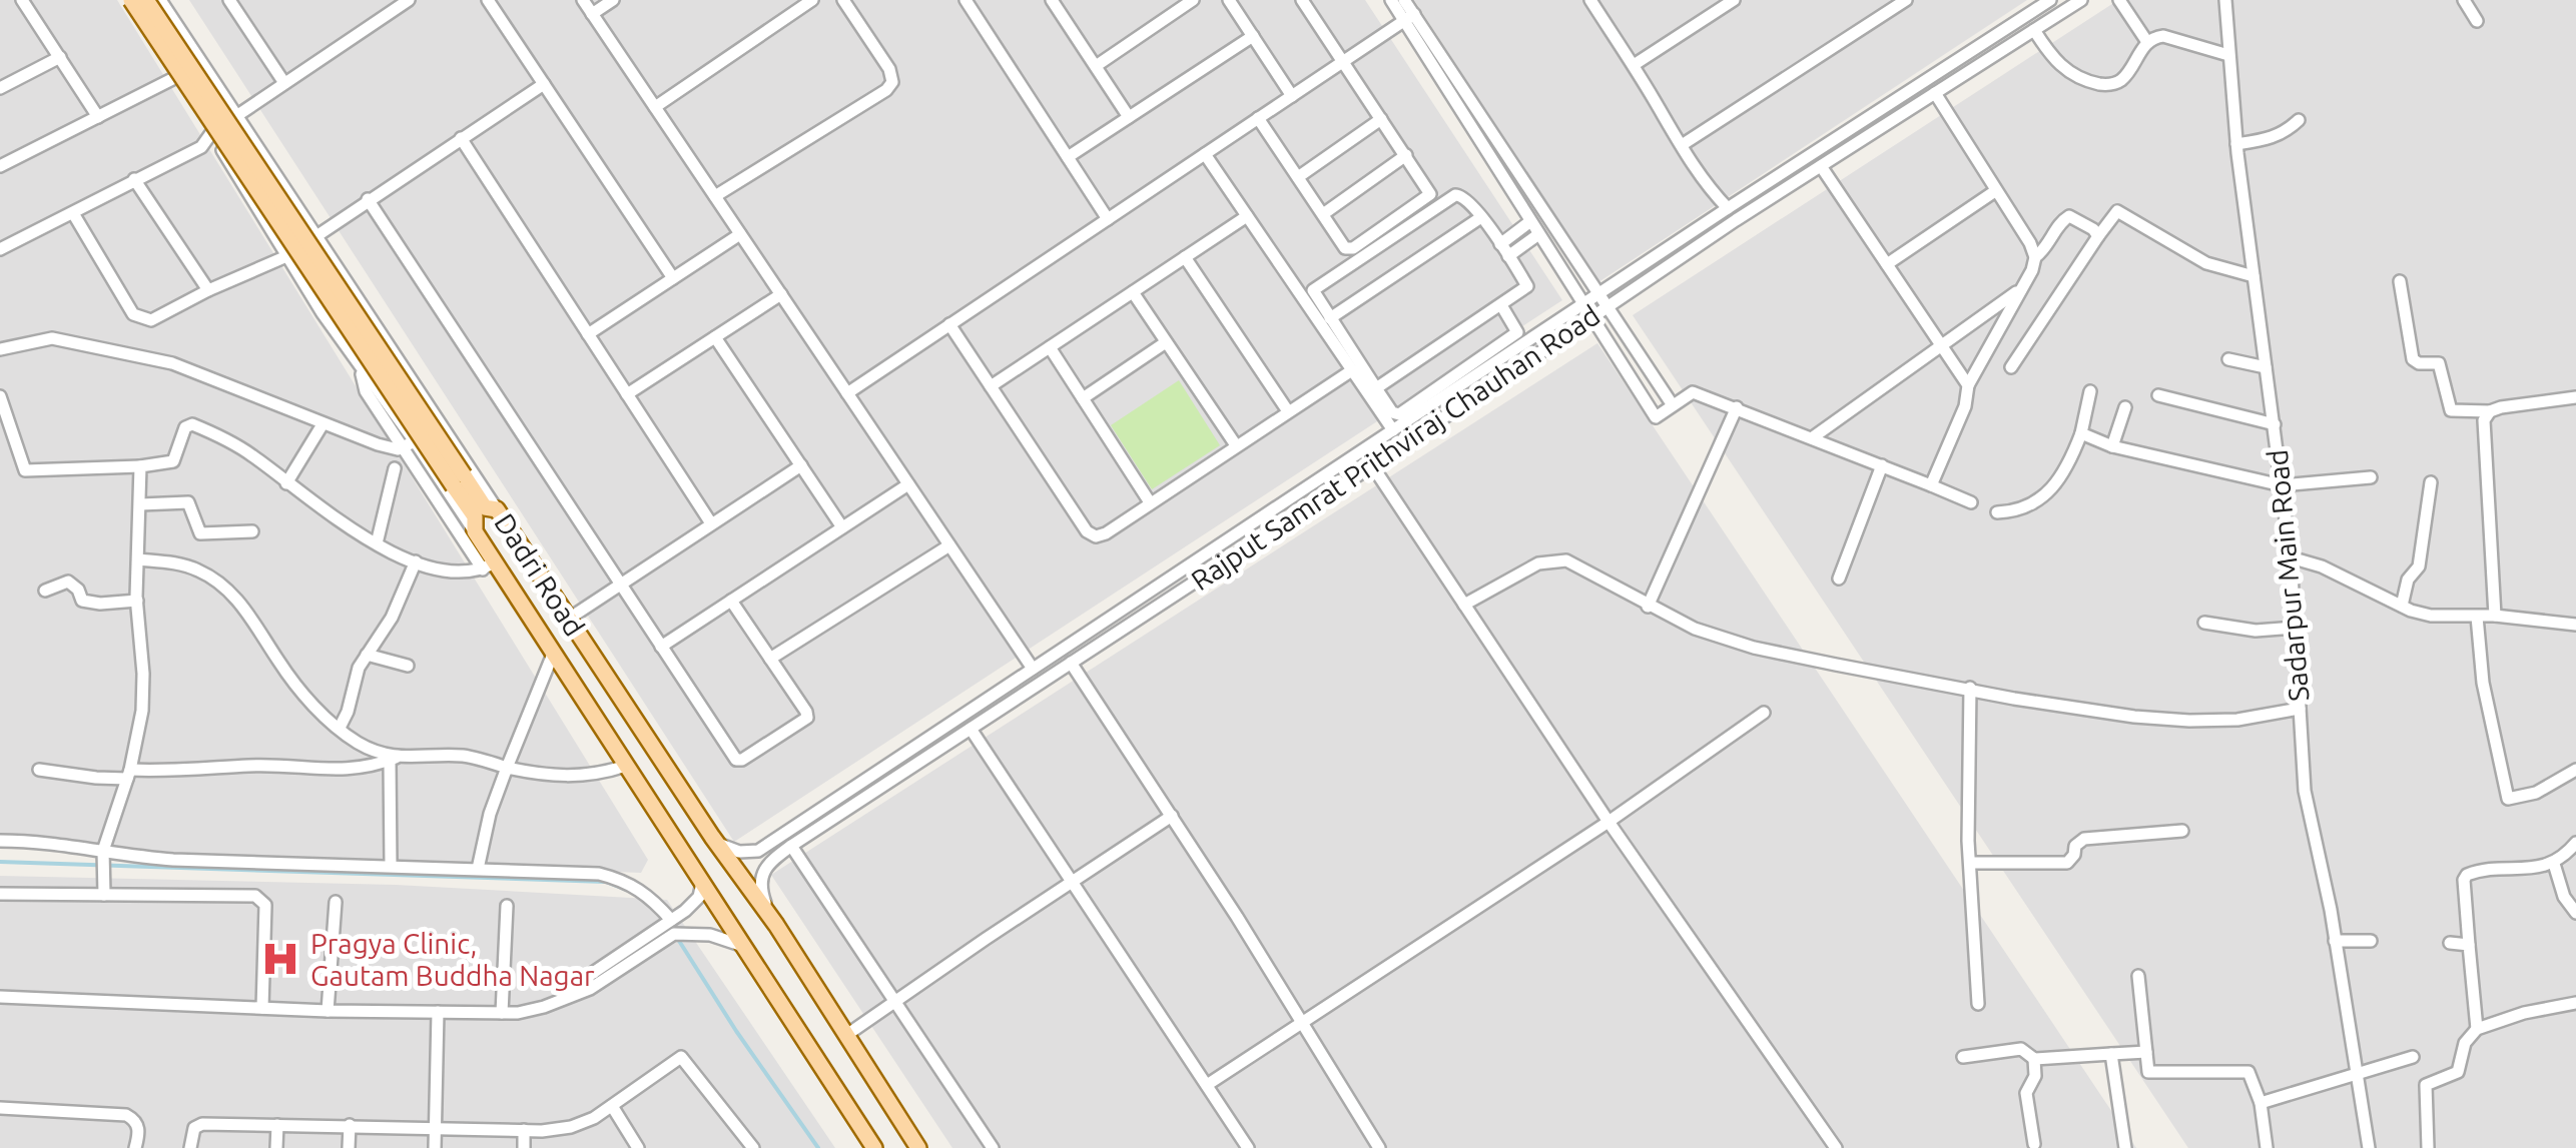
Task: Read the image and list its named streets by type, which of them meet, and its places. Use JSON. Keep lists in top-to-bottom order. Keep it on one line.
{"streets":{"main road":["Dadri Road"],"street":["Rajput Samrat Prithviraj Chauhan Road","Sadarpur Main Road"]},"crossings":[["Rajput Samrat Prithviraj Chauhan Road","Dadri Road"]],"places":{"hospital":["Pragya Clinic, Gautam Buddha Nagar"]}}
